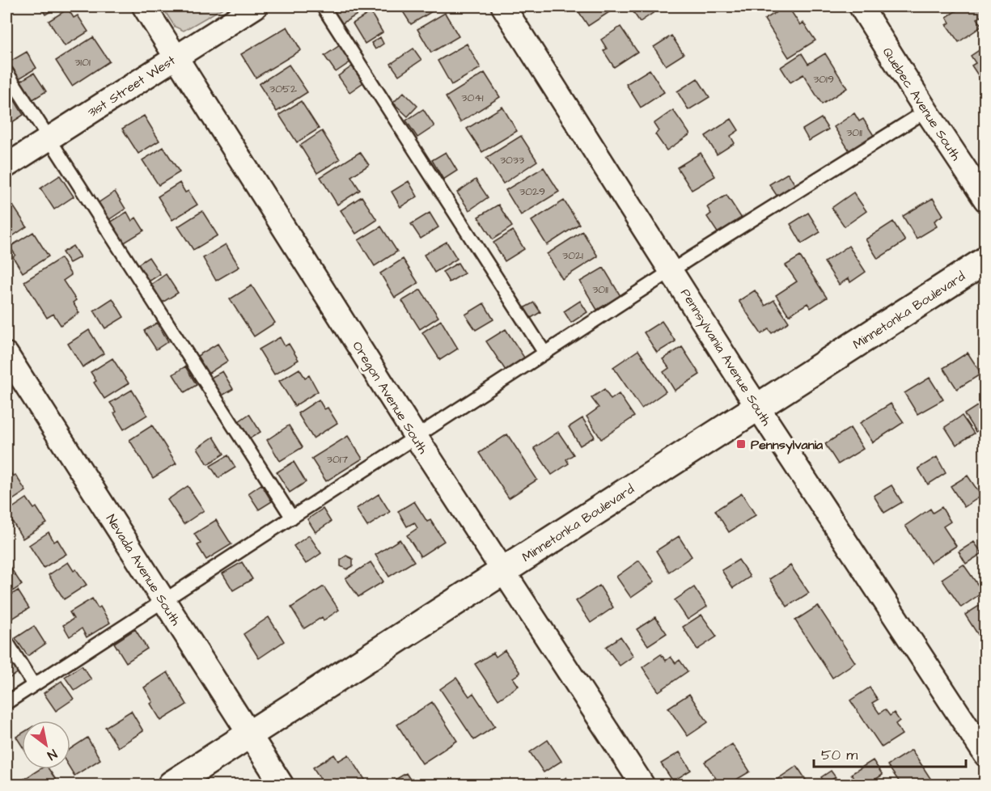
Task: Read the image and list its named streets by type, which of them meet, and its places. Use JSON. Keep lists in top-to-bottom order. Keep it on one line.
{"streets":{"main road":["Minnetonka Boulevard"],"street":["31st Street West","Quebec Avenue South","Pennsylvania Avenue South","Oregon Avenue South","Nevada Avenue South"]},"crossings":[["31st Street West","Oregon Avenue South"],["Minnetonka Boulevard","Pennsylvania Avenue South"],["Minnetonka Boulevard","Oregon Avenue South"],["Minnetonka Boulevard","Nevada Avenue South"]],"places":{"transit":["Pennsylvania"]},"house_numbers":["3101","3019","3052","3041","3011","3033","3029","3021","3011","3017"],"scale_bar":"50 m","north":"bottom right"}
